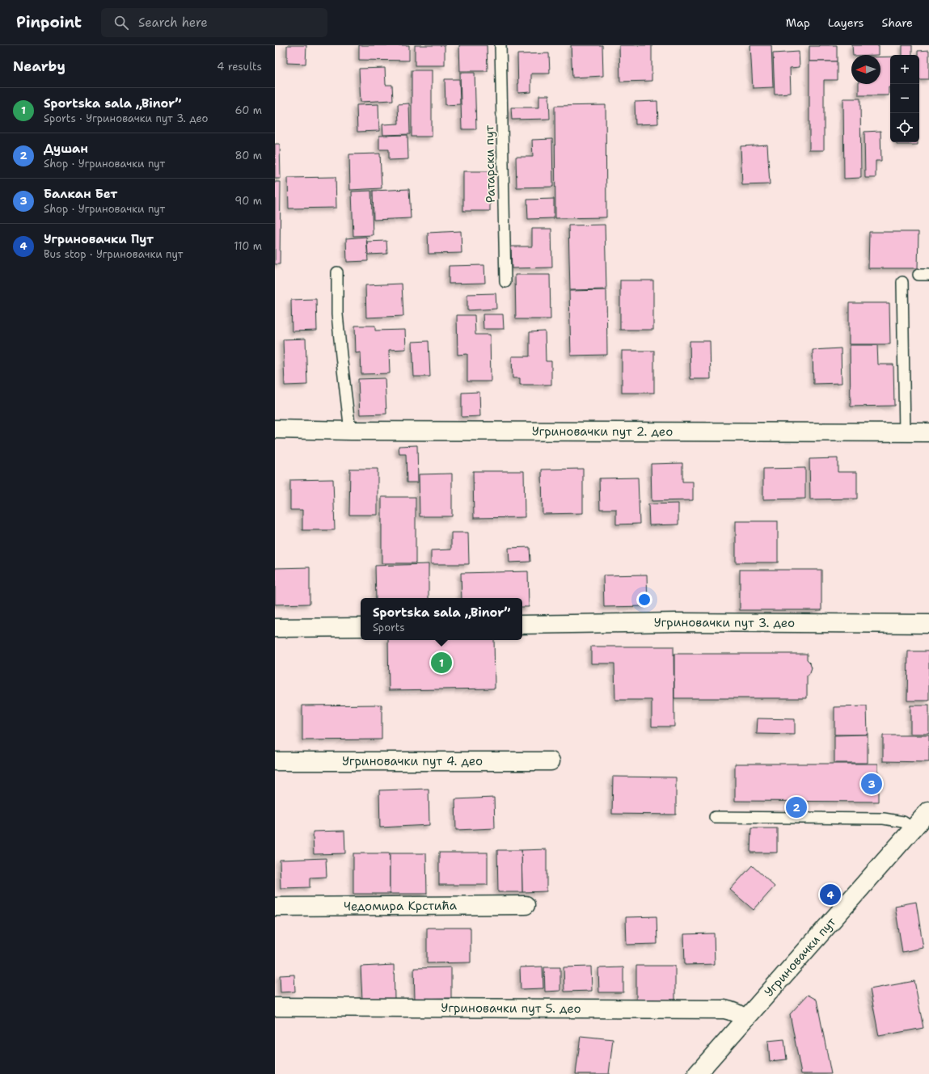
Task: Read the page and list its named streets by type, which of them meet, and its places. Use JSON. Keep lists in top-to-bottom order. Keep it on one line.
{"streets":{"street":["Угриновачки пут 2. део","Угриновачки пут 3. део","Угриновачки пут 4. део","Чедомира Крстића","Угриновачки пут","Угриновачки пут 5. део"],"lane":["Ратарски пут"]},"crossings":[["Угриновачки пут","Угриновачки пут 5. део"]],"north":"left","page":{"header":"Pinpoint","search":"Search here","nav":["Map","Layers","Share"],"heading":["Nearby","4 results"],"map_buttons":["+","−"],"list":[{"mark":"1","name":"Sportska sala „Binor”","note":"Sports · Угриновачки пут 3. део","value":"60 m"},{"mark":"2","name":"Душан","note":"Shop · Угриновачки пут","value":"80 m"},{"mark":"3","name":"Балкан Бет","note":"Shop · Угриновачки пут","value":"90 m"},{"mark":"4","name":"Угриновачки Пут","note":"Bus stop · Угриновачки пут","value":"110 m"}],"popup":["Sportska sala „Binor”","Sports"],"pins":["1","3","2","4"]}}
